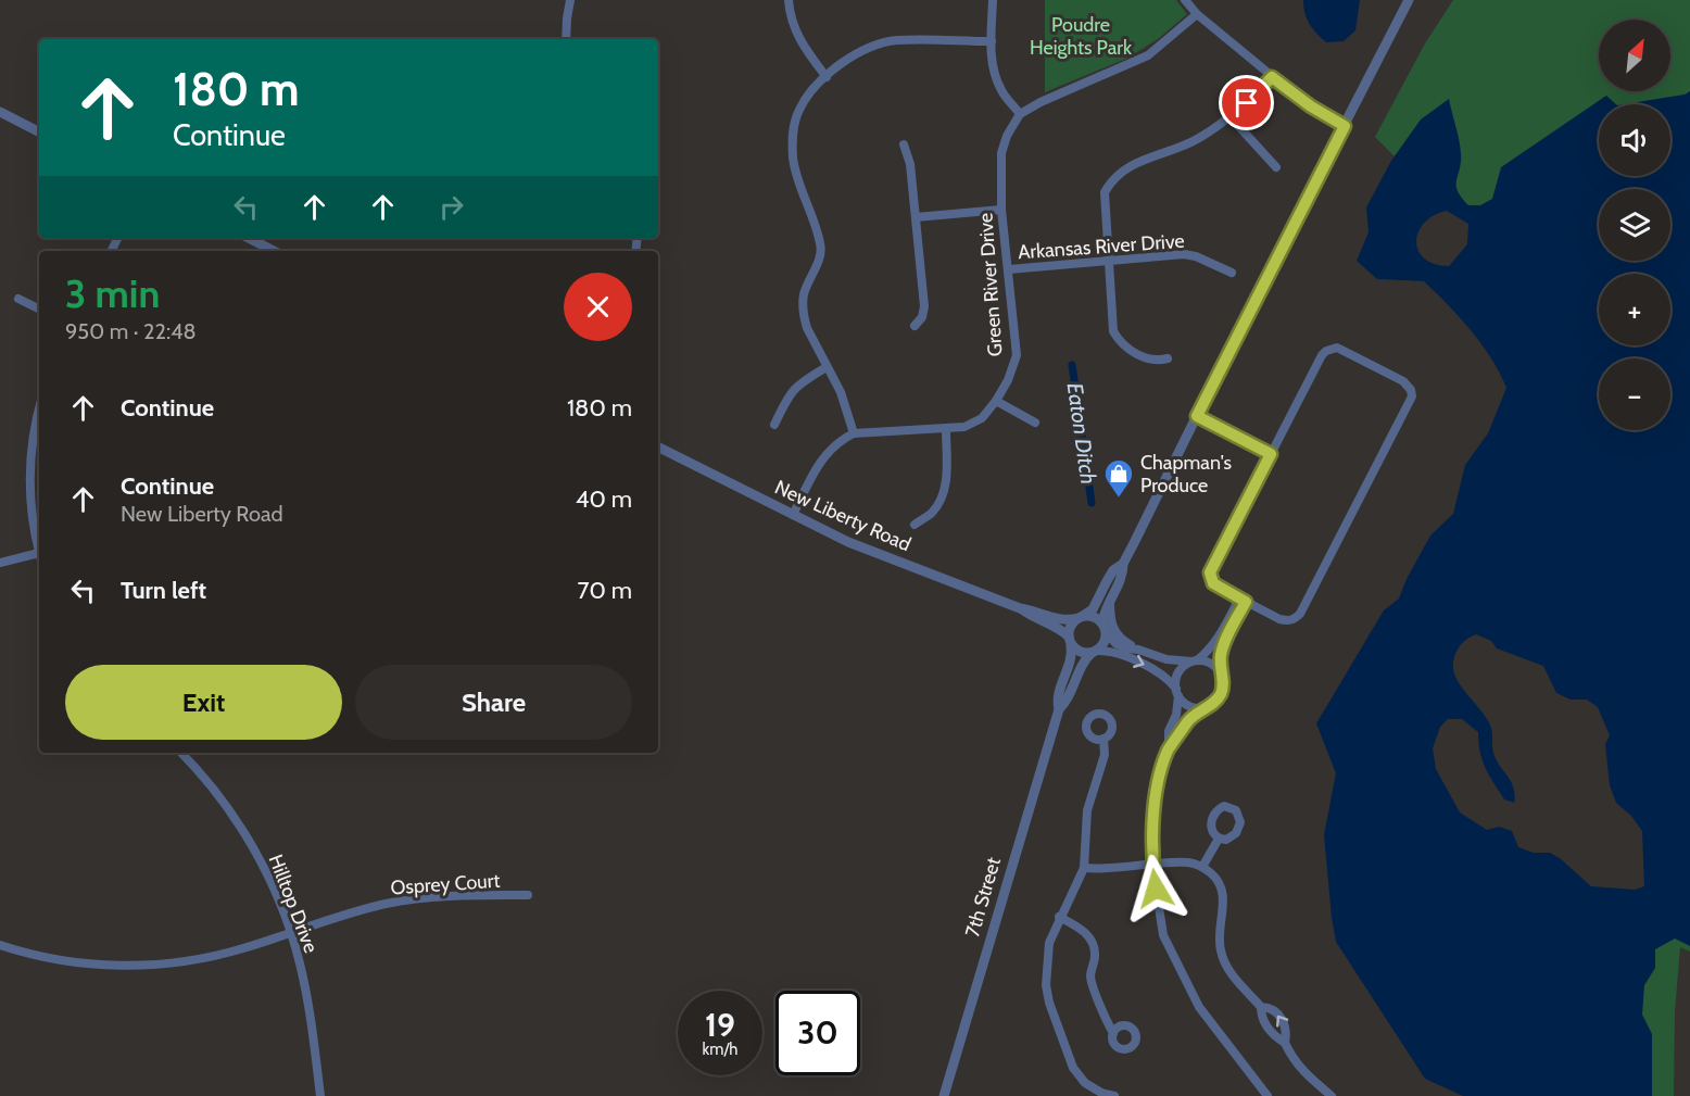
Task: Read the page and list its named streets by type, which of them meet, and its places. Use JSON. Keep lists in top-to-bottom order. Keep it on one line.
{"streets":{"street":["Arkansas River Drive","Green River Drive","New Liberty Road","Osprey Court","7th Street","Hilltop Drive"]},"crossings":[["Arkansas River Drive","Green River Drive"],["New Liberty Road","7th Street"],["Osprey Court","Hilltop Drive"]],"water":["Eaton Ditch"],"parks":["Poudre Heights Park"],"places":{"shop":["Chapman's Produce"]},"north":"top right","page":{"map_buttons":["+","−"],"turn":["180 m","Continue"],"heading":["3 min","950 m · 22:48"],"list":[{"name":"Continue","value":"180 m"},{"name":"Continue","note":"New Liberty Road","value":"40 m"},{"name":"Turn left","value":"70 m"}],"buttons":["Exit","Share"],"speed":"19 km/h","limit":"30"}}
